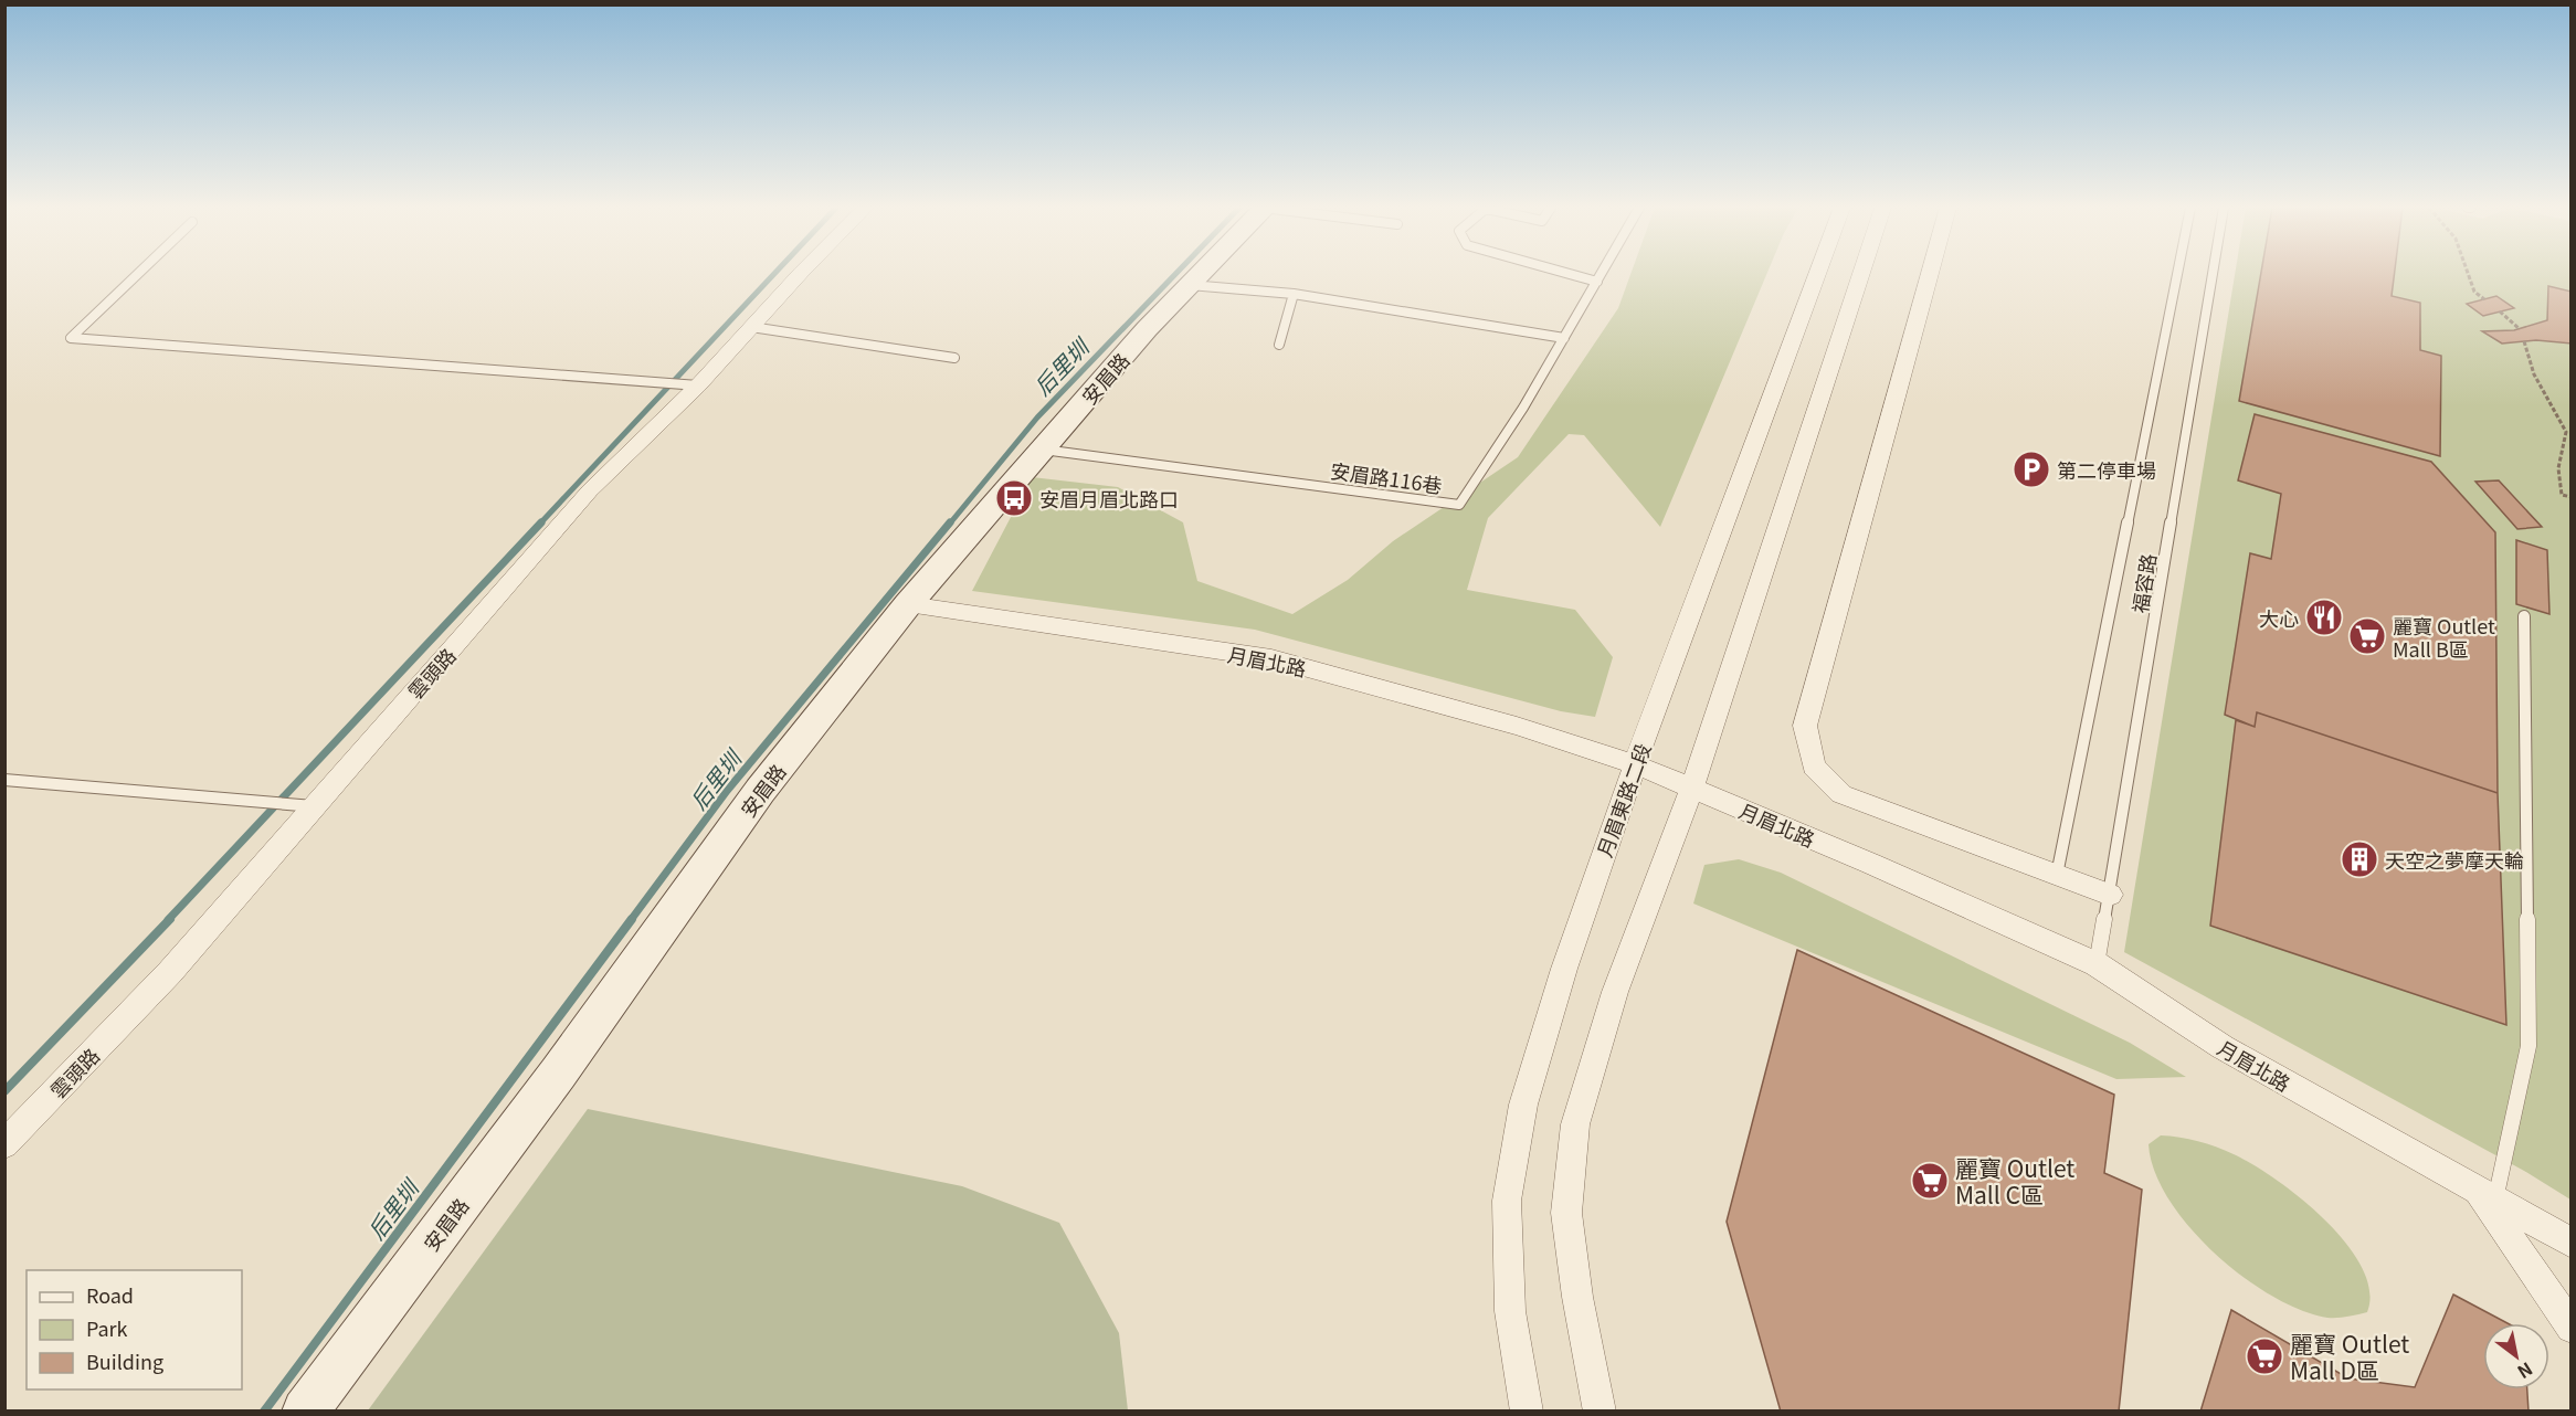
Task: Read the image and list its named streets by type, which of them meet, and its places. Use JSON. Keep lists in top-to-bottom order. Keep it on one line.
{"streets":{"street":["安眉路","月眉北路","雲頭路","月眉東路二段"],"lane":["安眉路116巷","福容路"]},"crossings":[["安眉路","安眉路116巷"],["安眉路","月眉北路"],["福容路","月眉北路"],["月眉北路","月眉東路二段"]],"water":["后里圳"],"places":{"parking":["第二停車場"],"bus stop":["安眉月眉北路口"],"restaurant":["大心"],"supermarket":["麗寶 Outlet Mall B區","麗寶 Outlet Mall C區","麗寶 Outlet Mall D區"],"building":["天空之夢摩天輪"]},"legend":["Road","Park","Building"],"north":"bottom right"}
